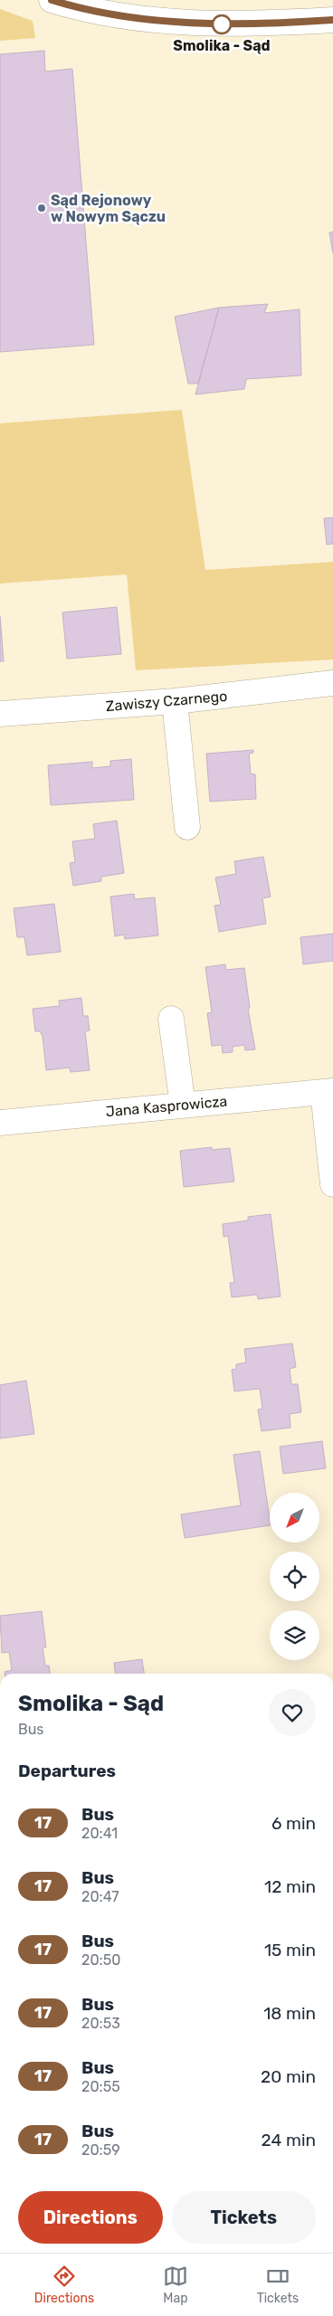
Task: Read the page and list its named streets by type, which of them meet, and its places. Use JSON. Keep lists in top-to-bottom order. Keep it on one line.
{"streets":{"street":["Zawiszy Czarnego","Jana Kasprowicza"]},"places":["Smolika - Sąd","Sąd Rejonowy w Nowym Sączu"],"lines":["bus line 17"],"north":"bottom left","page":{"heading":[["Smolika - Sąd","Bus"],"Departures"],"list":[{"mark":"17","name":"Bus","note":"20:41","value":"6 min"},{"mark":"17","name":"Bus","note":"20:47","value":"12 min"},{"mark":"17","name":"Bus","note":"20:50","value":"15 min"},{"mark":"17","name":"Bus","note":"20:53","value":"18 min"},{"mark":"17","name":"Bus","note":"20:55","value":"20 min"},{"mark":"17","name":"Bus","note":"20:59","value":"24 min"}],"buttons":["Directions","Tickets"],"tabs":["Directions","Map","Tickets"]}}
